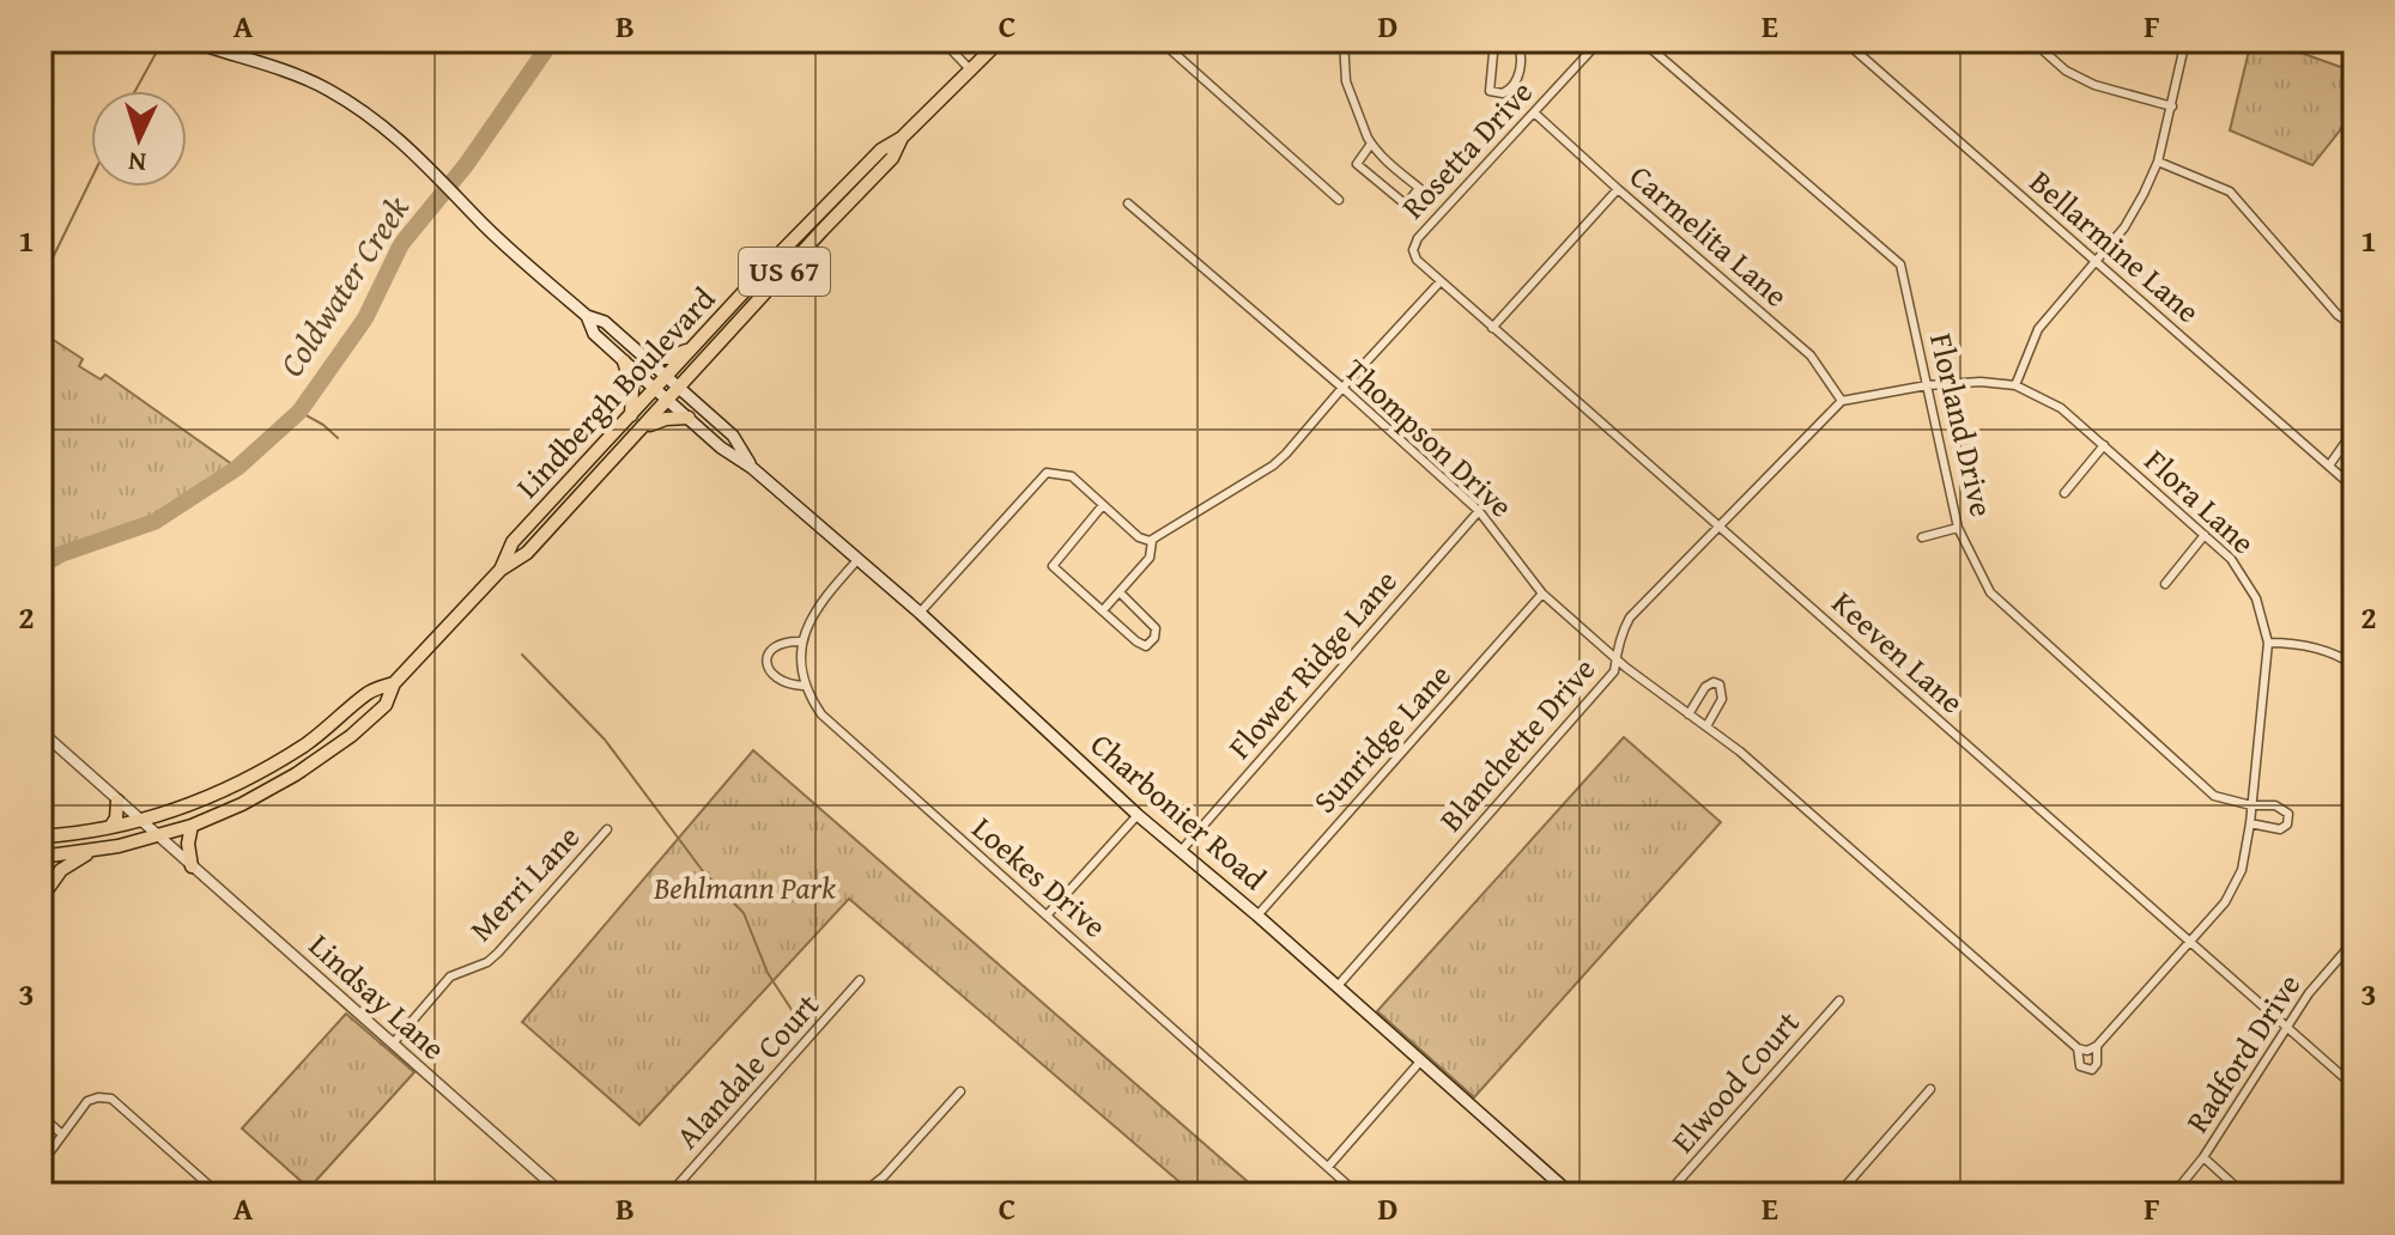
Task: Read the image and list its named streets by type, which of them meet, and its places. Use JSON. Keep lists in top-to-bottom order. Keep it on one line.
{"streets":{"main road":["US 67","Lindbergh Boulevard","Charbonier Road"],"street":["Rosetta Drive","Carmelita Lane","Bellarmine Lane","Florland Drive","Thompson Drive","Flora Lane","Keeven Lane","Flower Ridge Lane","Sunridge Lane","Blanchette Drive","Loekes Drive","Merri Lane","Lindsay Lane","Radford Drive","Alandale Court","Elwood Court"]},"crossings":[["Rosetta Drive","Carmelita Lane"],["Rosetta Drive","Keeven Lane"],["Carmelita Lane","Flora Lane"],["US 67","Lindbergh Boulevard"],["Lindbergh Boulevard","Charbonier Road"],["Lindbergh Boulevard","Lindsay Lane"],["Florland Drive","Flora Lane"],["Thompson Drive","Flora Lane"],["Thompson Drive","Flower Ridge Lane"],["Thompson Drive","Sunridge Lane"],["Thompson Drive","Blanchette Drive"],["Flora Lane","Keeven Lane"],["Keeven Lane","Blanchette Drive"],["Keeven Lane","Radford Drive"],["Flower Ridge Lane","Charbonier Road"],["Sunridge Lane","Charbonier Road"],["Blanchette Drive","Charbonier Road"],["Merri Lane","Lindsay Lane"]],"water":["Coldwater Creek"],"parks":["Behlmann Park"],"north":"bottom","grid":{"columns":["A","B","C","D","E","F"],"rows":["1","2","3"]}}
